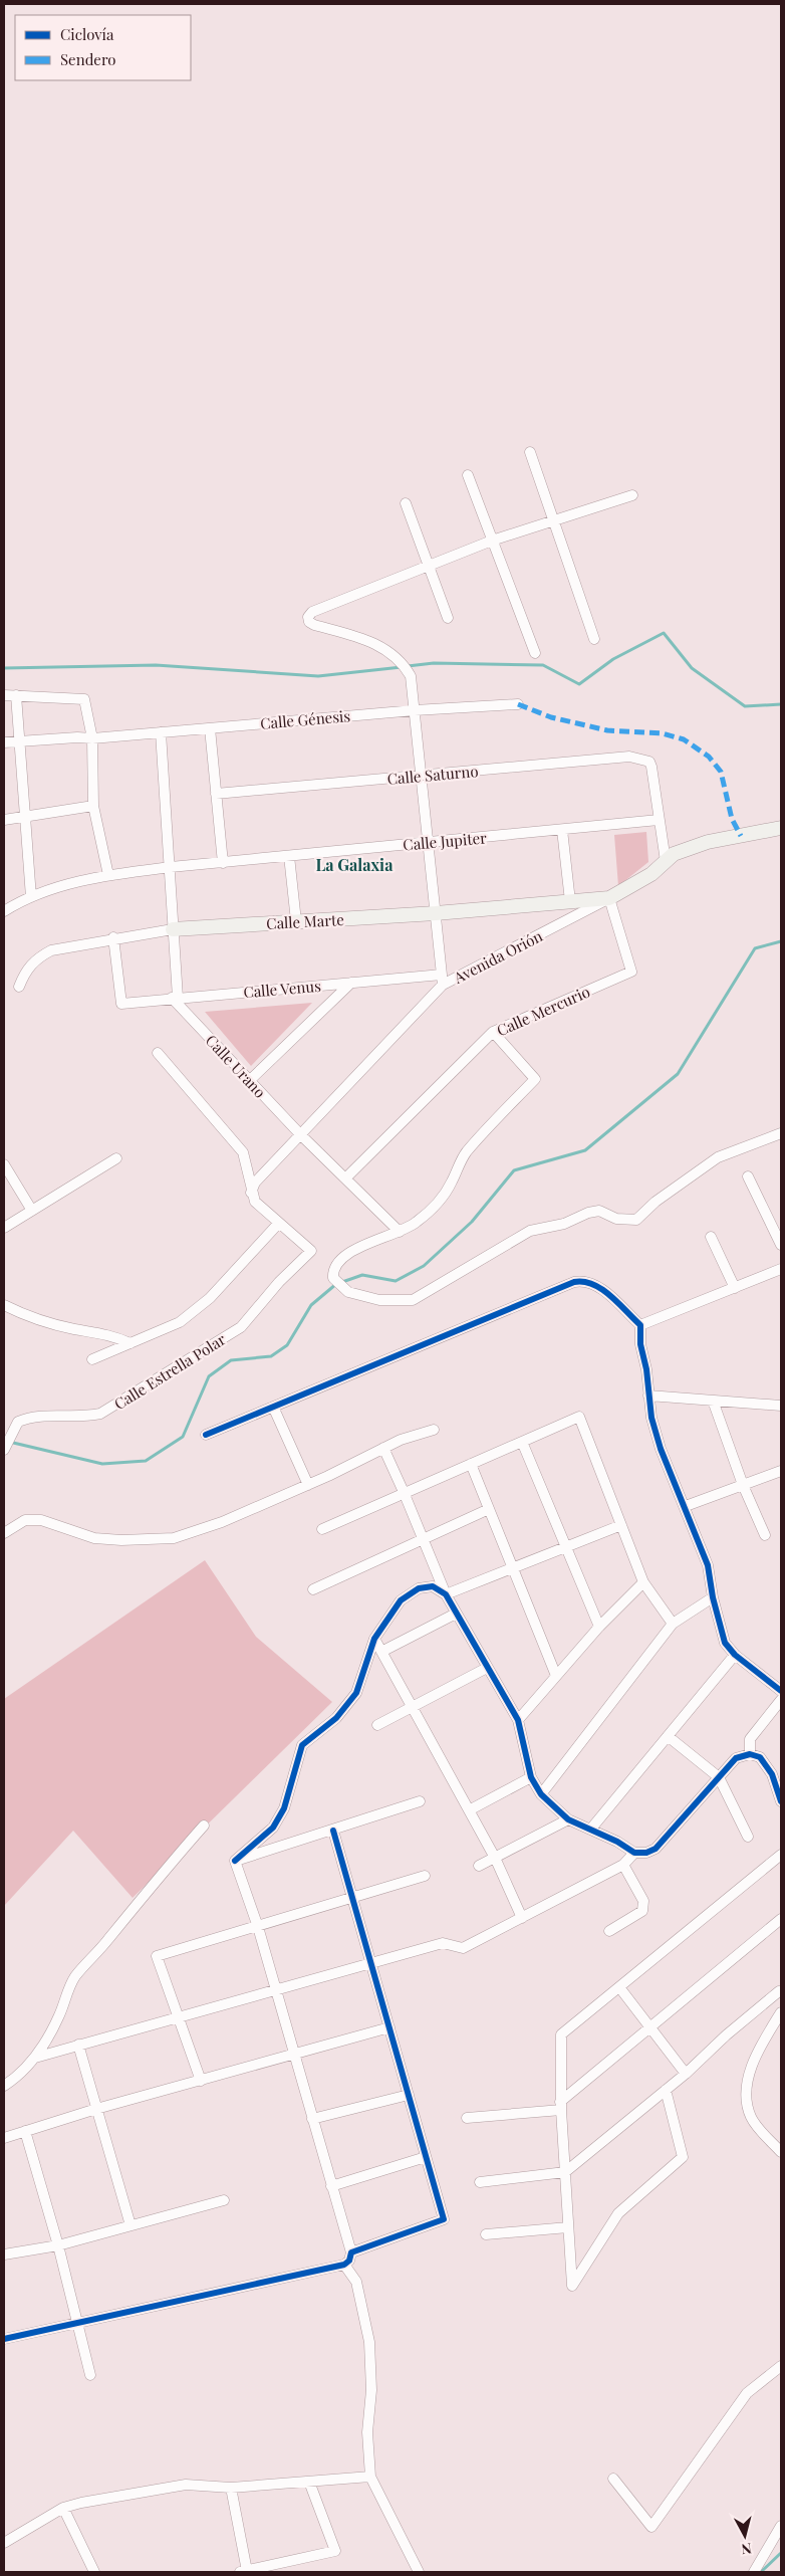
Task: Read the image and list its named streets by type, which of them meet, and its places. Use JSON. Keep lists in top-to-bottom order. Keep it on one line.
{"streets":{"street":["Calle Génesis","Calle Saturno","Calle Jupiter","Calle Marte","Avenida Orión","Calle Venus","Calle Mercurio","Calle Urano","Calle Estrella Polar"]},"crossings":[["Calle Saturno","Calle Jupiter"],["Calle Marte","Avenida Orión"],["Calle Marte","Calle Venus"],["Calle Marte","Calle Mercurio"],["Avenida Orión","Calle Venus"],["Avenida Orión","Calle Mercurio"],["Avenida Orión","Calle Urano"],["Calle Venus","Calle Urano"],["Calle Mercurio","Calle Urano"]],"districts":["La Galaxia"],"legend":["Ciclovía","Sendero"],"north":"bottom"}
